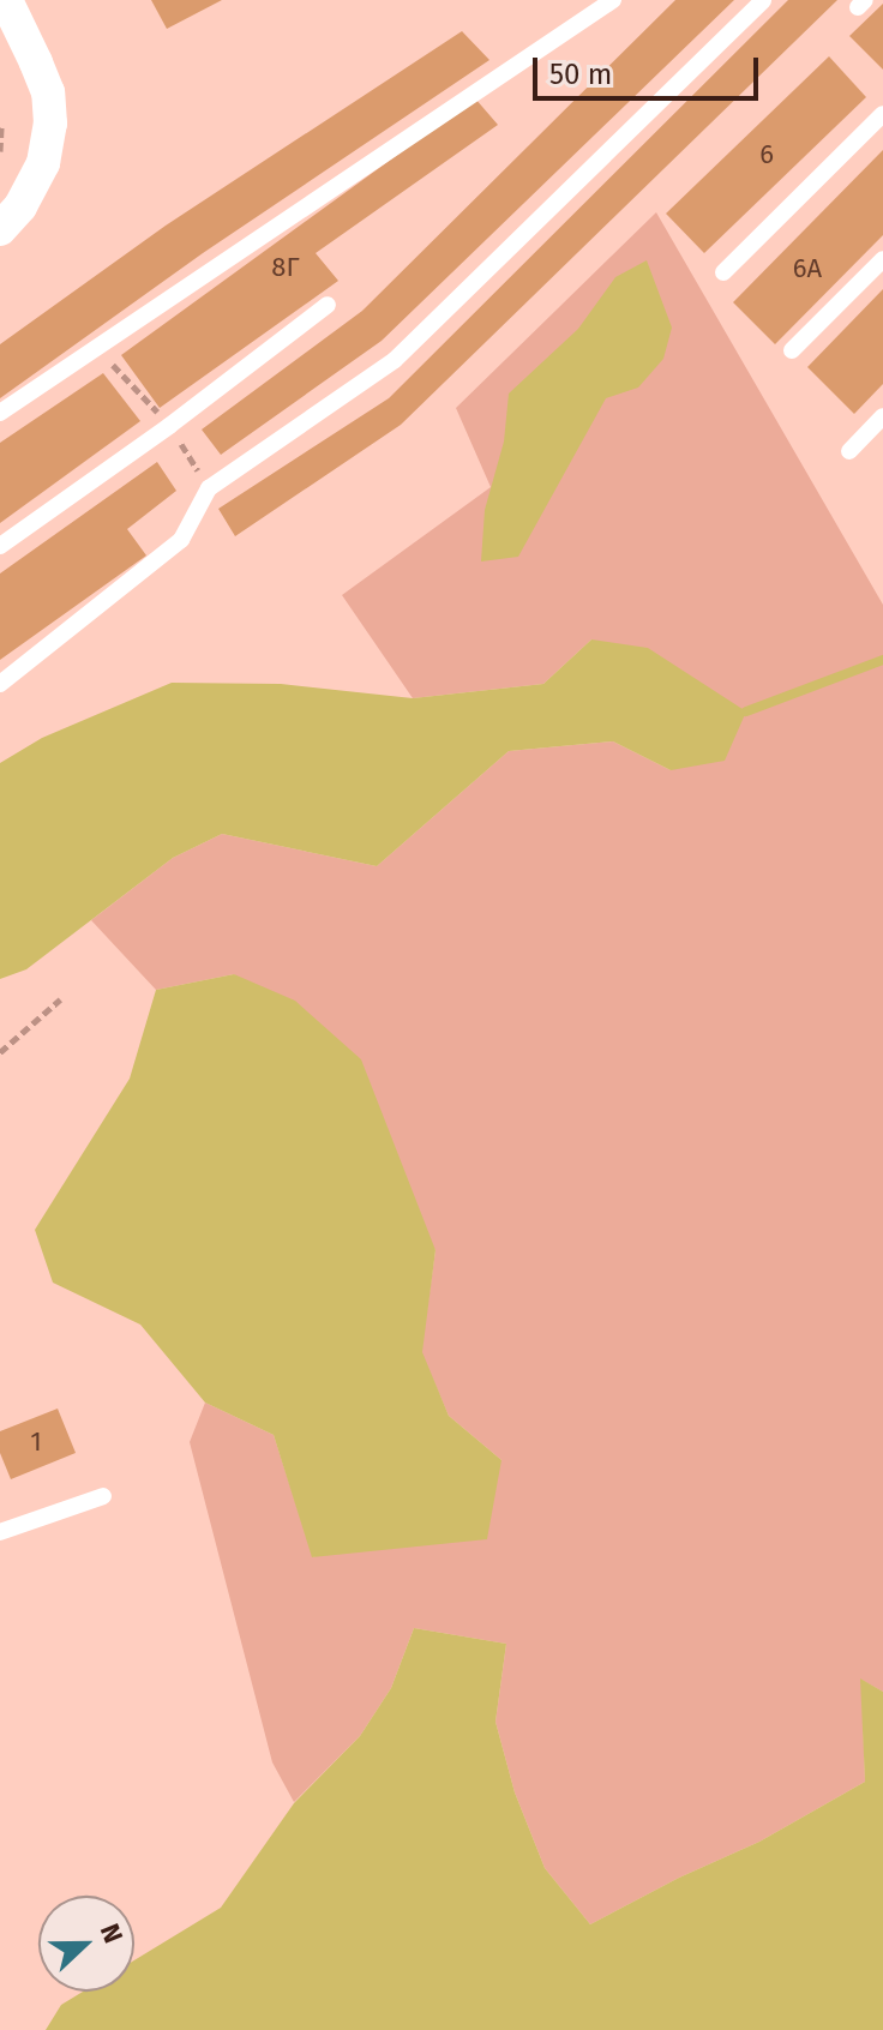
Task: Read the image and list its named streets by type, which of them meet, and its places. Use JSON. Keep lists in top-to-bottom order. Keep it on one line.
{"house_numbers":["6","8Г","6А","1"],"scale_bar":"50 m","north":"right"}
